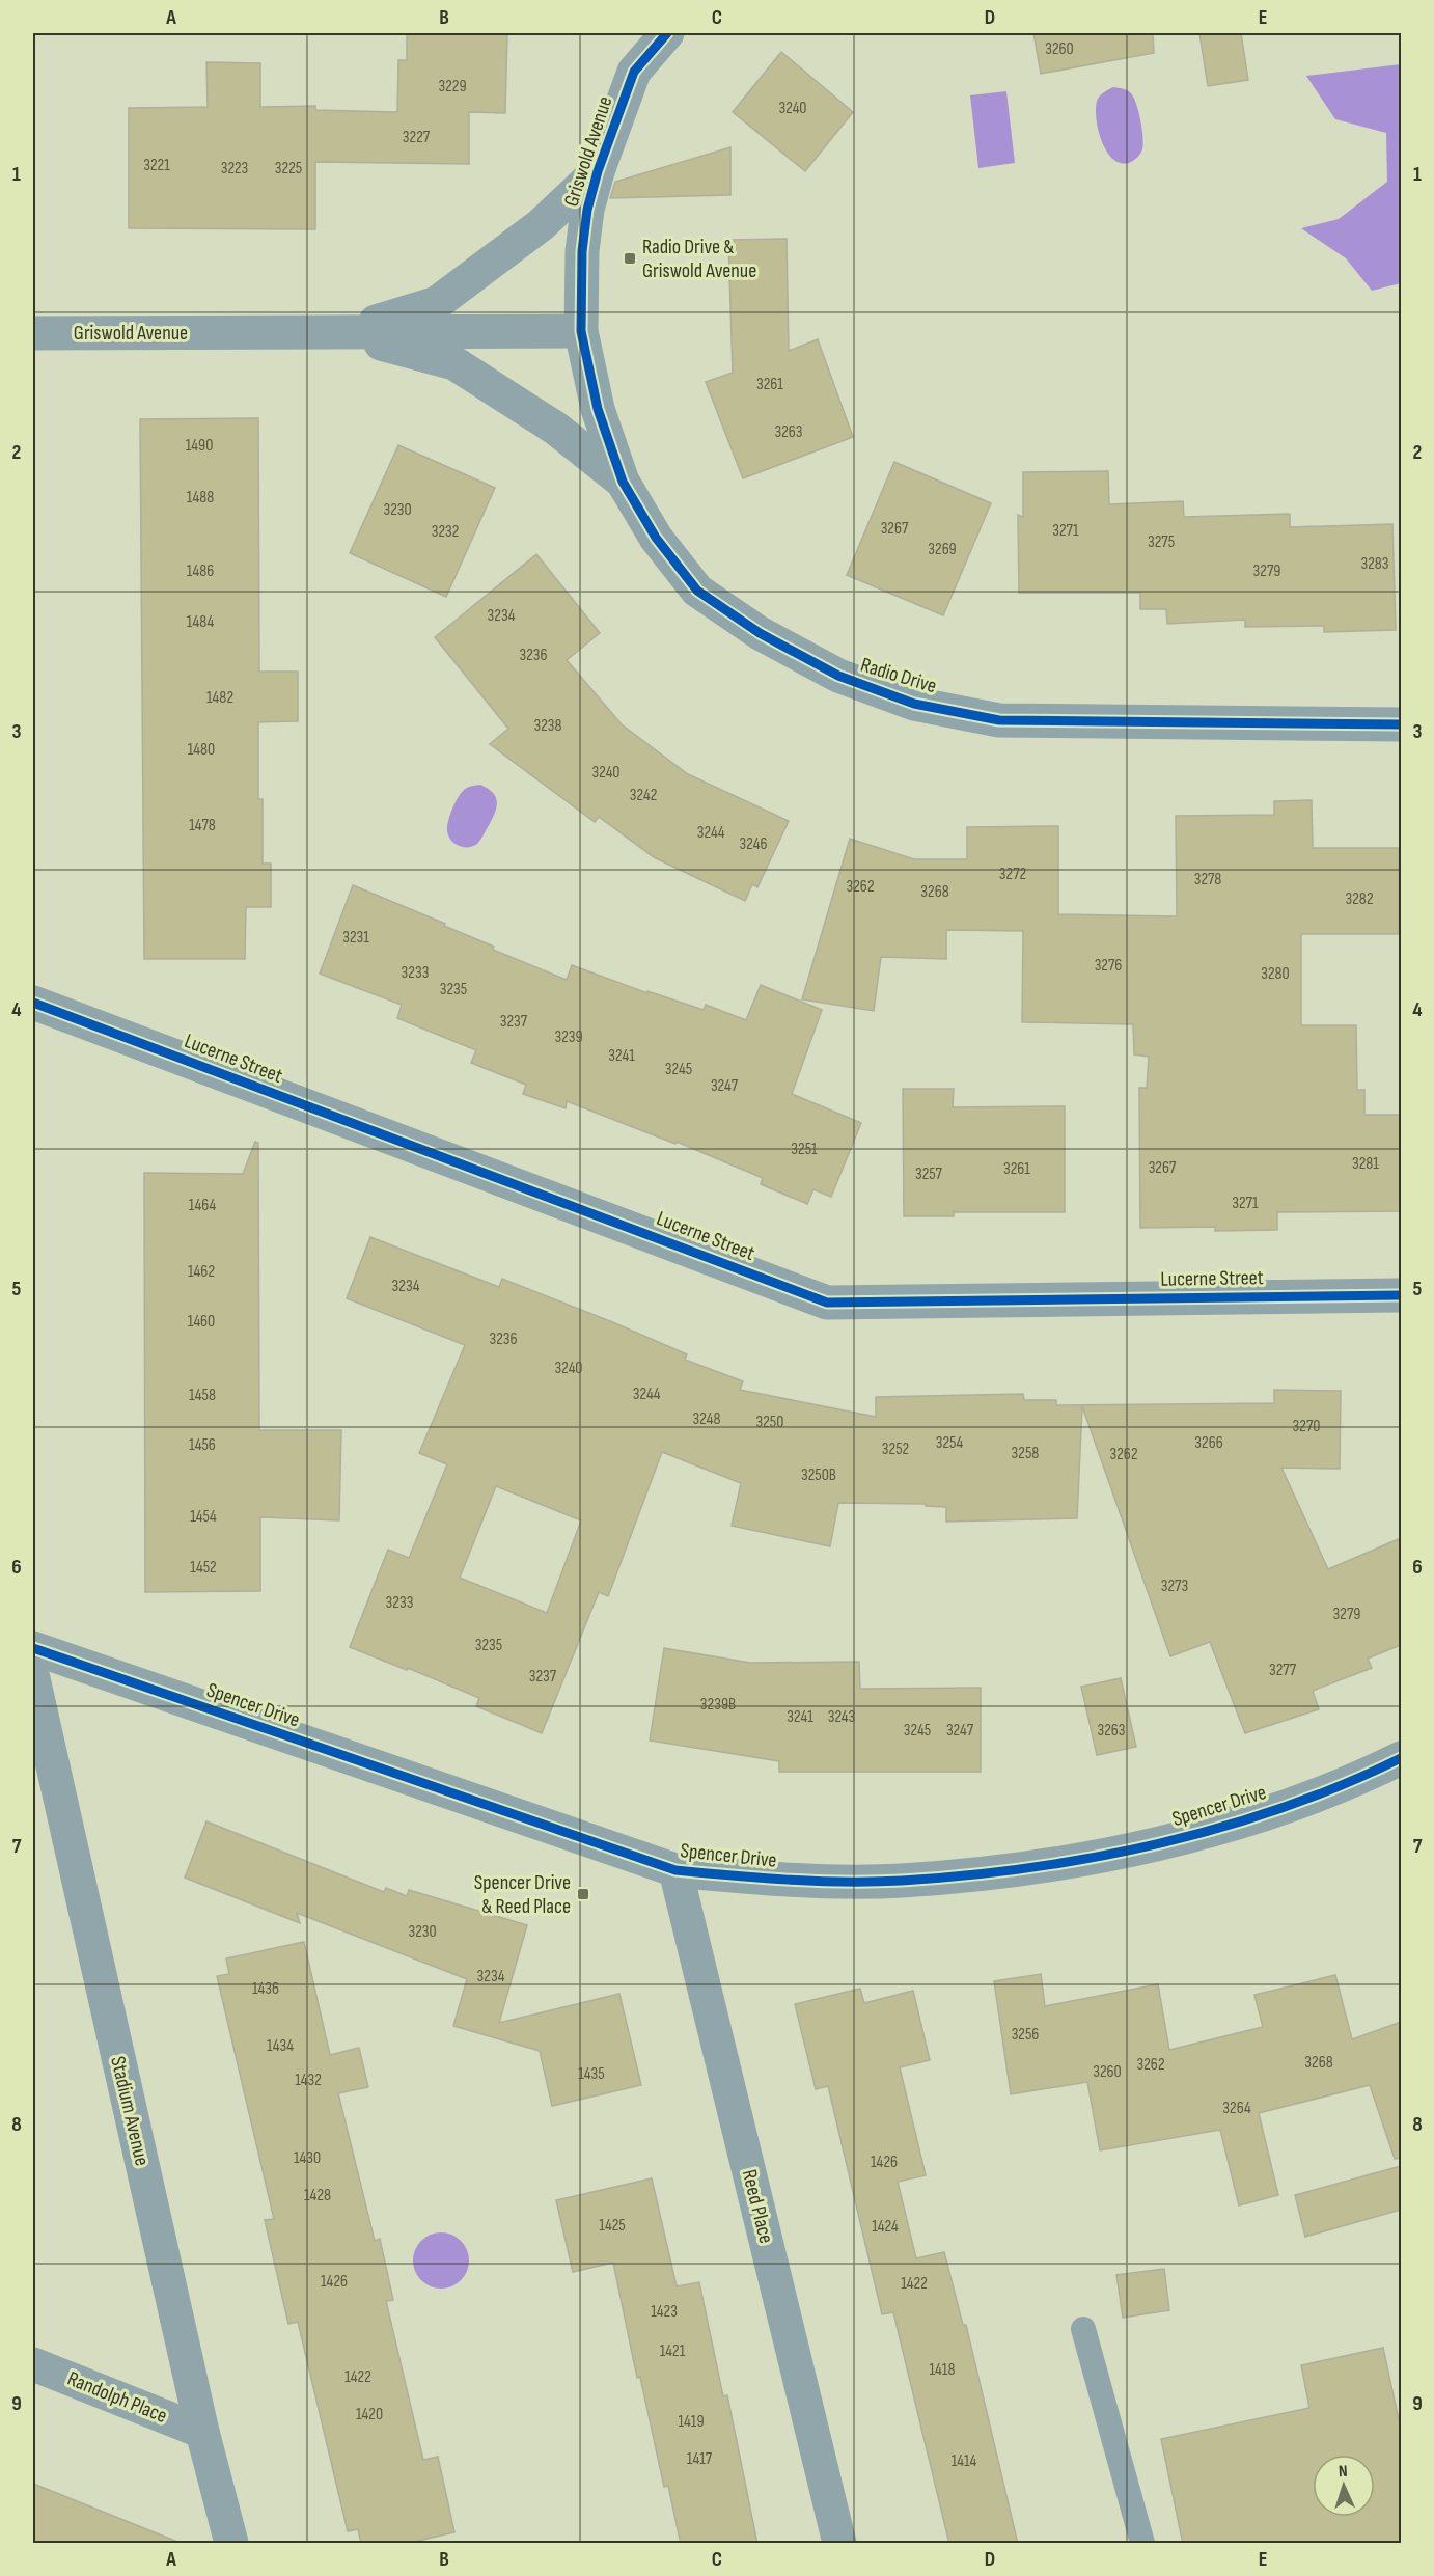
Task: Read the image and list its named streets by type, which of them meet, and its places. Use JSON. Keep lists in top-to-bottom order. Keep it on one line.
{"streets":{"street":["Griswold Avenue","Radio Drive","Lucerne Street","Spencer Drive","Stadium Avenue","Reed Place","Randolph Place"]},"crossings":[["Griswold Avenue","Radio Drive"],["Spencer Drive","Reed Place"],["Stadium Avenue","Randolph Place"]],"places":{"transit":["Radio Drive & Griswold Avenue","Spencer Drive & Reed Place"]},"house_numbers":["3260","3229","3240","3227","3221","3223","3225","3261","3263","1490","1488","3230","3267","3271","3232","3275","3269","3283","1486","3279","3234","1484","3236","1482","3238","1480","3240","3242","1478","3244","3246","3272","3278","3262","3268","3282","3231","3276","3233","3280","3235","3237","3239","3241","3245","3247","3251","3281","3267","3261","3257","3271","1464","1462","3234","1460","3236","3240","3244","1458","3248","3250","3270","3254","3266","1456","3252","3258","3262","3250B","1454","1452","3273","3233","3279","3235","3277","3237","3239B","3241","3243","3245","3247","3263","3230","3234","1436","3256","1434","3268","3262","3260","1435","1432","3264","1430","1426","1428","1425","1424","1426","1422","1423","1421","1418","1422","1420","1419","1417","1414"],"north":"top","grid":{"columns":["A","B","C","D","E"],"rows":["1","2","3","4","5","6","7","8","9"]}}
